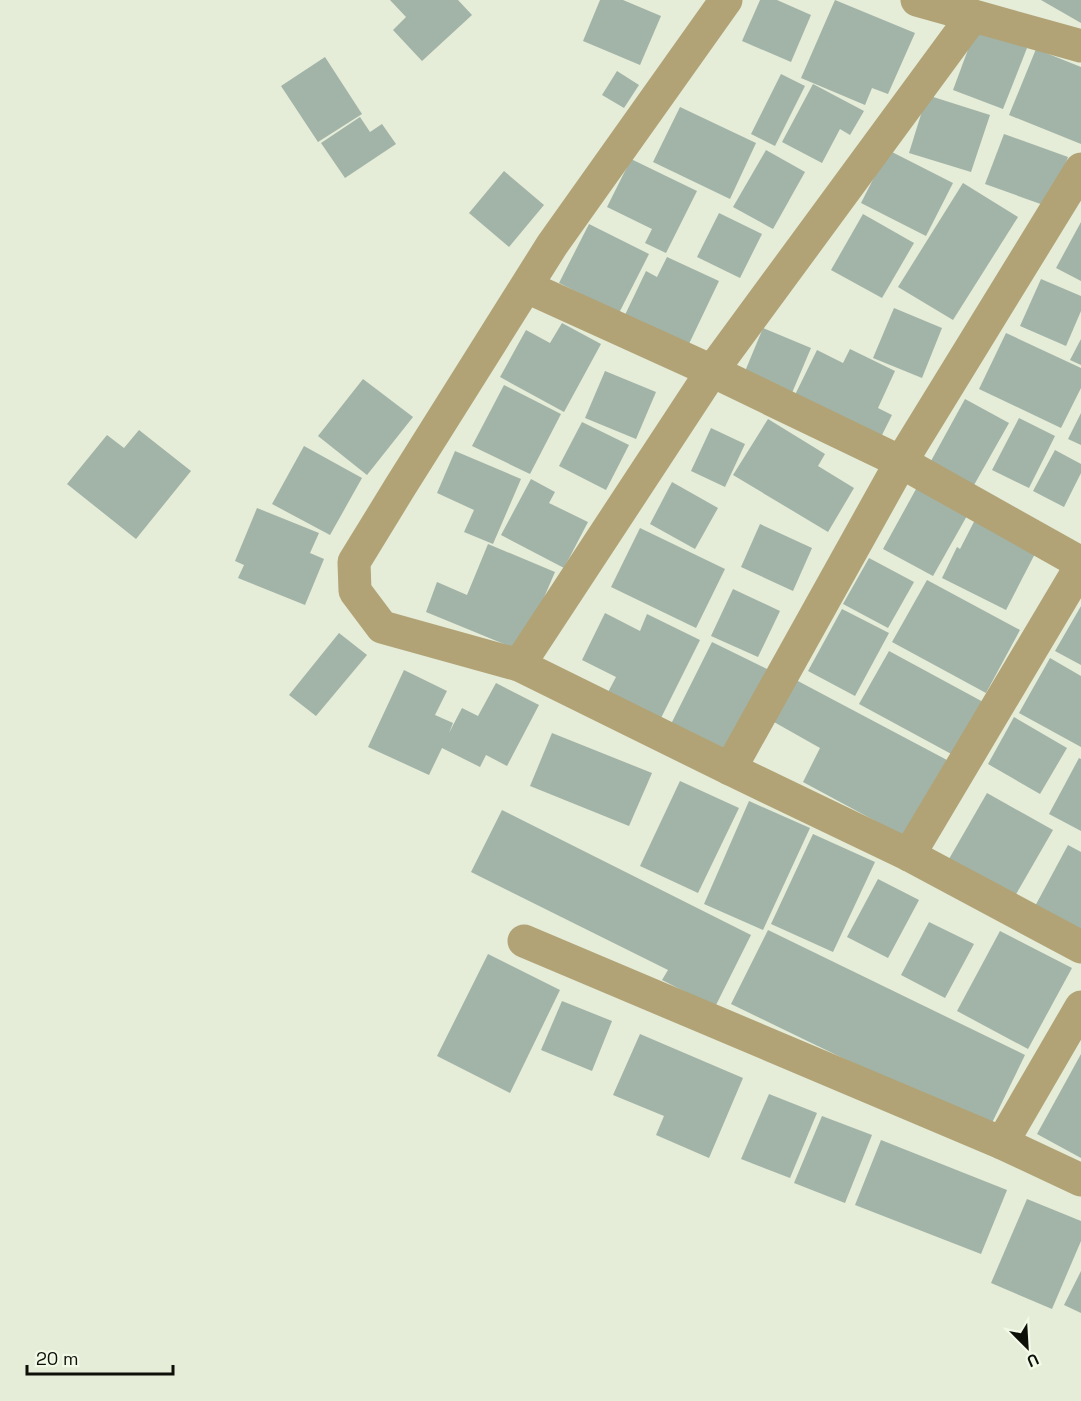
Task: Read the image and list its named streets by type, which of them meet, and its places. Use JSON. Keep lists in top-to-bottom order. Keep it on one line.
{"scale_bar":"20 m","north":"bottom right"}
